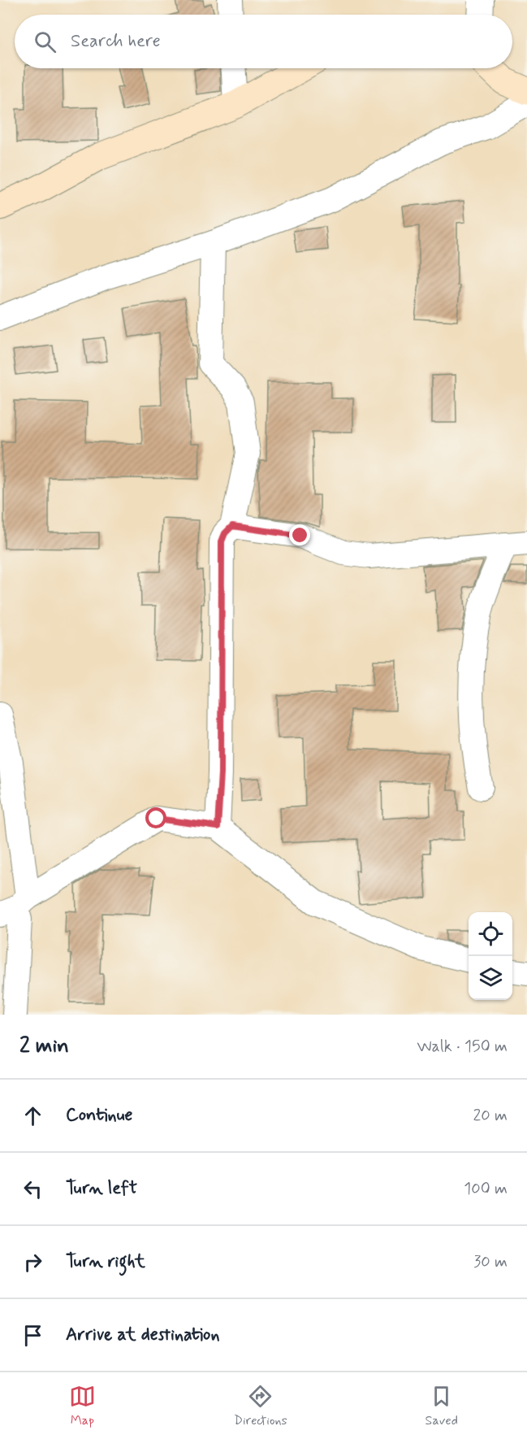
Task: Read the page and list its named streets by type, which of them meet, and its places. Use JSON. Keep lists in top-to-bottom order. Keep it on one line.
{"page":{"search":"Search here","heading":["2 min","Walk · 150 m"],"list":[["Continue","20 m"],["Turn left","100 m"],["Turn right","30 m"],"Arrive at destination"],"nav":["Map","Directions","Saved"]}}
